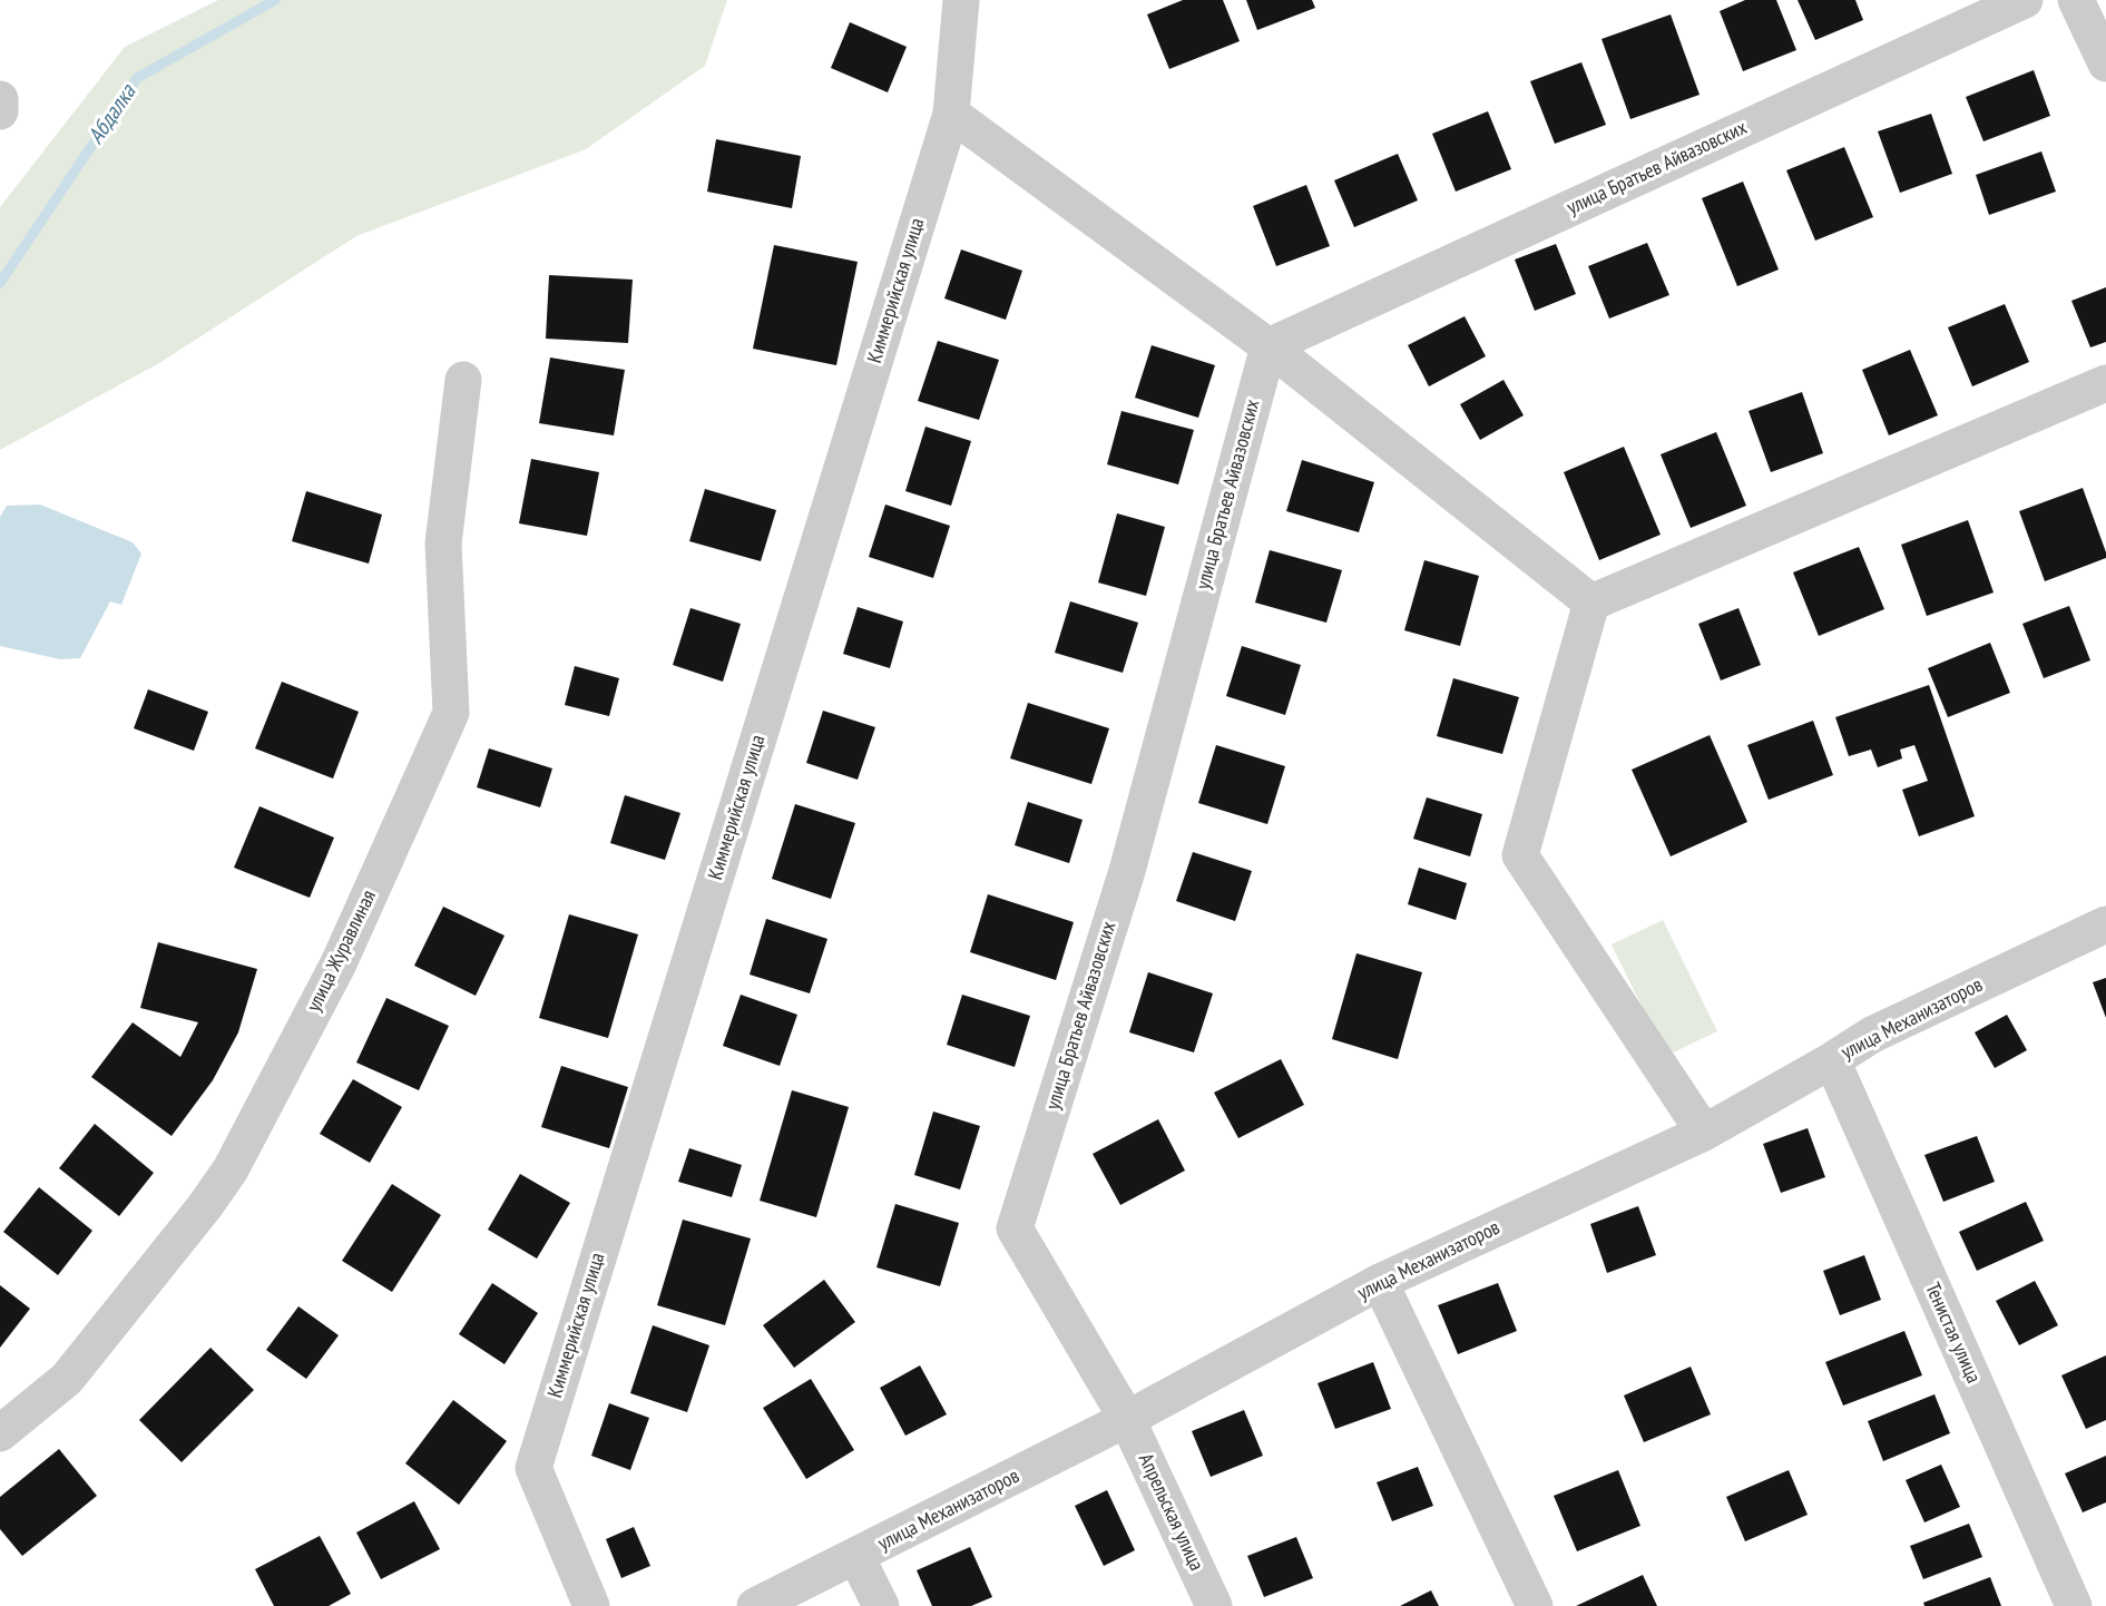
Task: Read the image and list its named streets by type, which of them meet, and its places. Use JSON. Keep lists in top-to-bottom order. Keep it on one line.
{"streets":{"street":["улица Братьев Айвазовских","Киммерийская улица","улица Журавлиная","улица Механизаторов","Тенистая улица","Апрельская улица"]},"crossings":[["улица Братьев Айвазовских","улица Механизаторов"],["улица Братьев Айвазовских","Апрельская улица"],["улица Механизаторов","Тенистая улица"],["улица Механизаторов","Апрельская улица"]],"water":["Абдалка"]}
